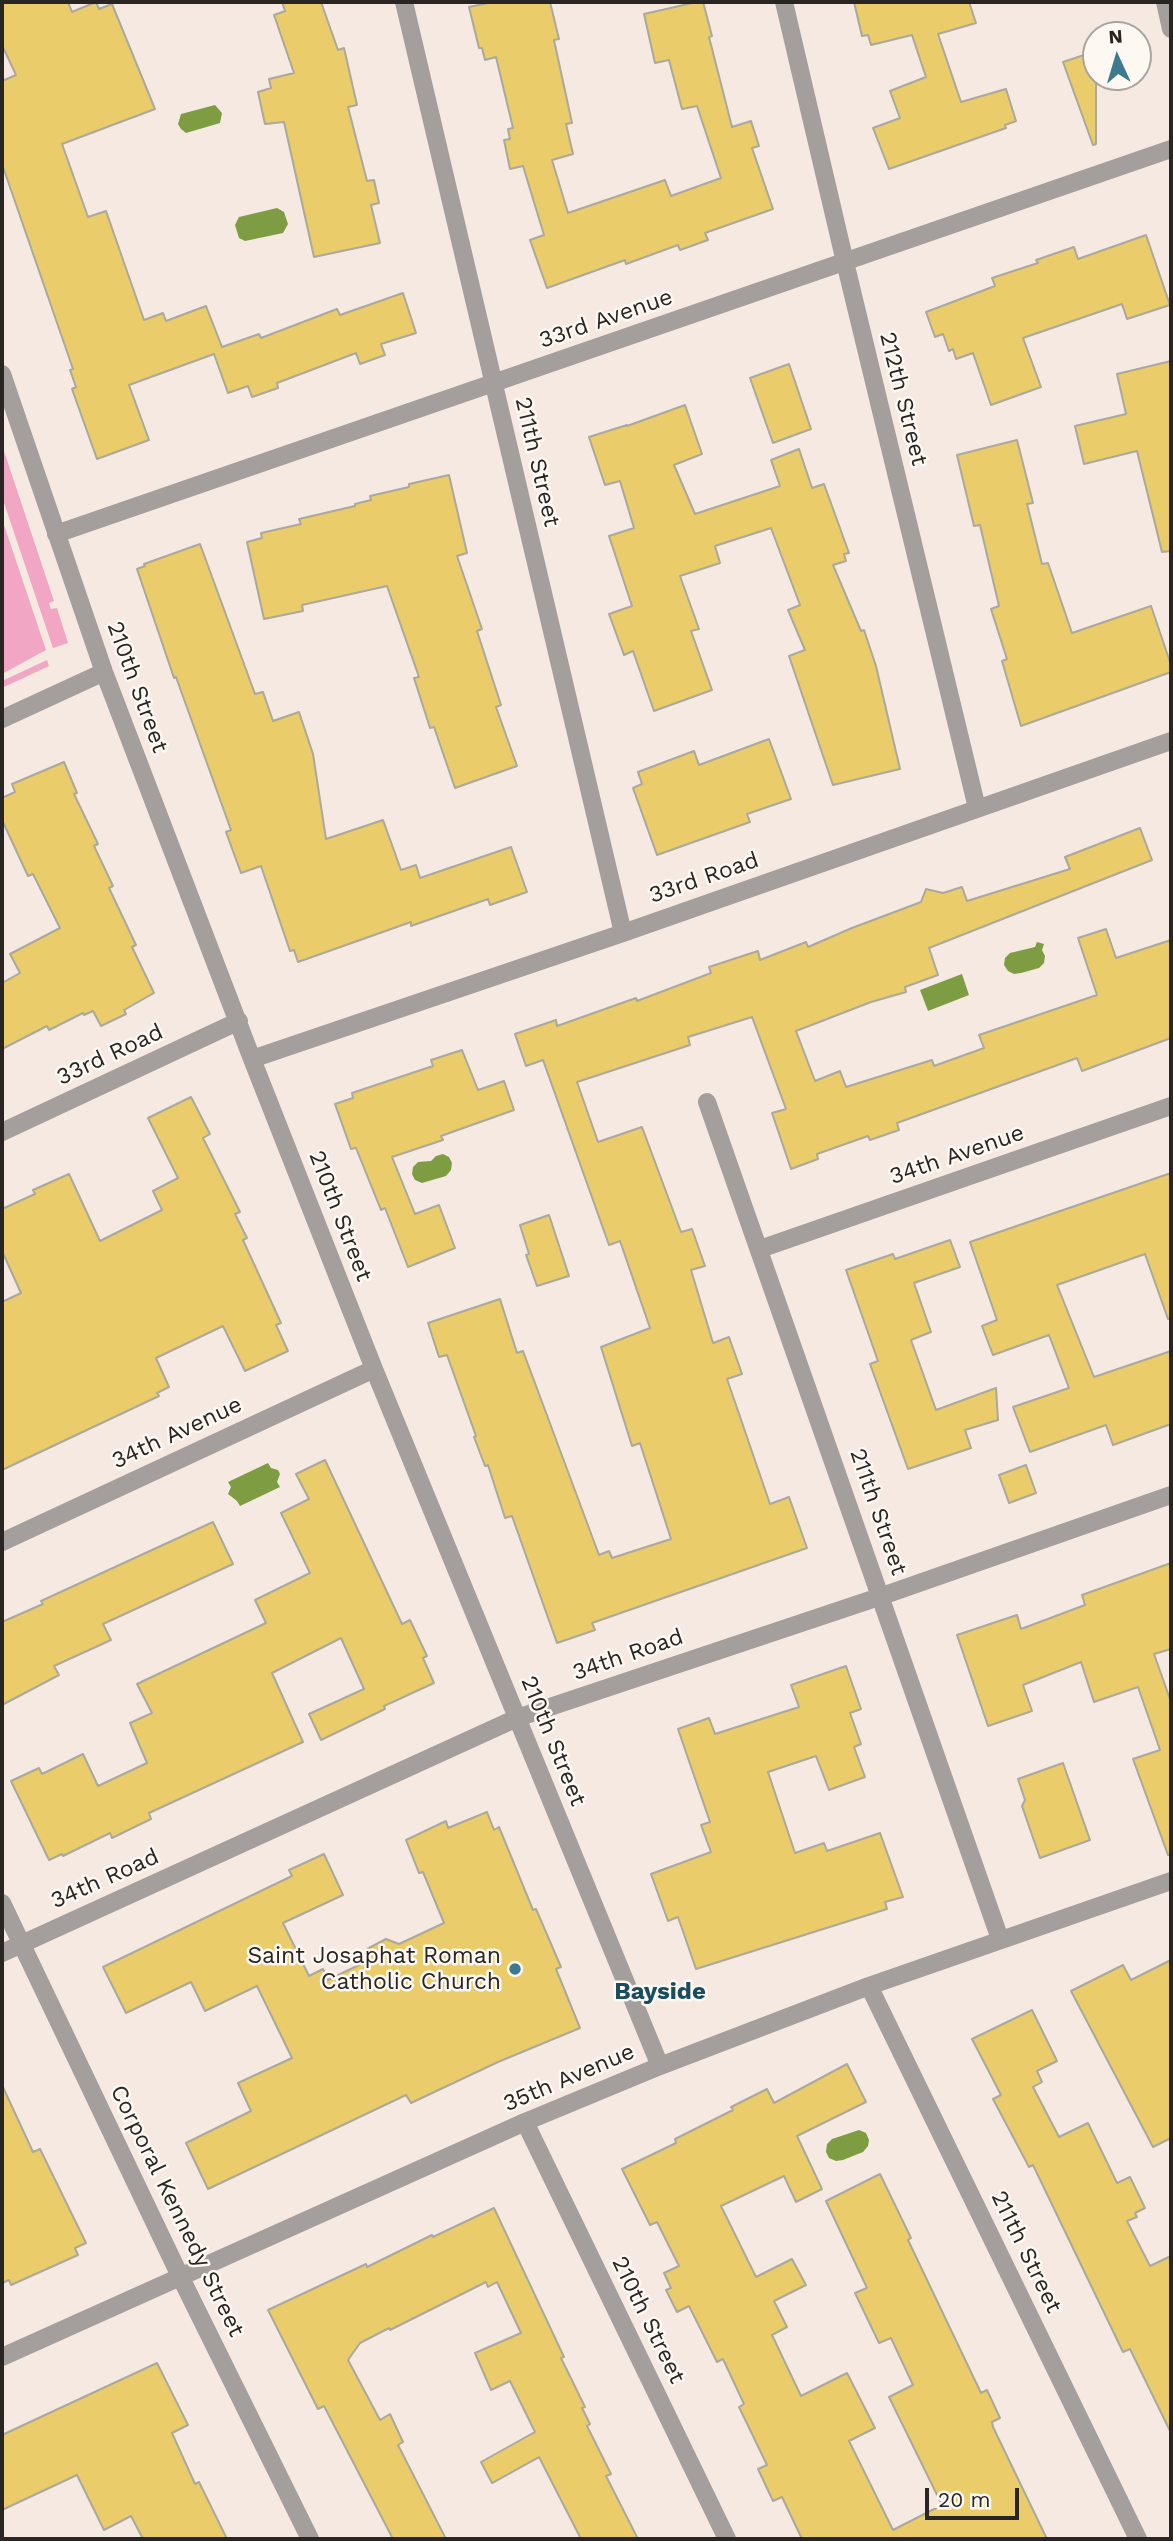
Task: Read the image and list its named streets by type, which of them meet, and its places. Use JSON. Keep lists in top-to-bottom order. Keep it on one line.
{"streets":{"street":["33rd Avenue","212th Street","211th Street","210th Street","33rd Road","34th Avenue","34th Road","35th Avenue","Corporal Kennedy Street"]},"crossings":[["33rd Avenue","212th Street"],["33rd Avenue","211th Street"],["33rd Avenue","210th Street"],["212th Street","33rd Road"],["211th Street","33rd Road"],["211th Street","34th Avenue"],["211th Street","34th Road"],["211th Street","35th Avenue"],["210th Street","33rd Road"],["210th Street","34th Avenue"],["210th Street","34th Road"],["210th Street","35th Avenue"],["34th Road","Corporal Kennedy Street"],["35th Avenue","Corporal Kennedy Street"]],"districts":["Bayside"],"places":["Saint Josaphat Roman Catholic Church"],"scale_bar":"20 m","north":"top"}
